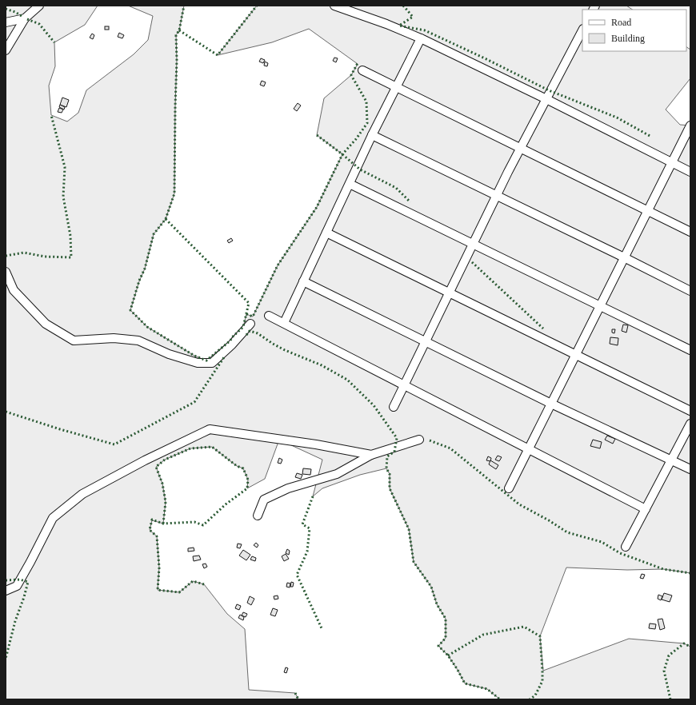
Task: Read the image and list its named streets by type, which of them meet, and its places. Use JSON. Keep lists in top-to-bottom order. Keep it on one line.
{"legend":["Road","Building"]}
